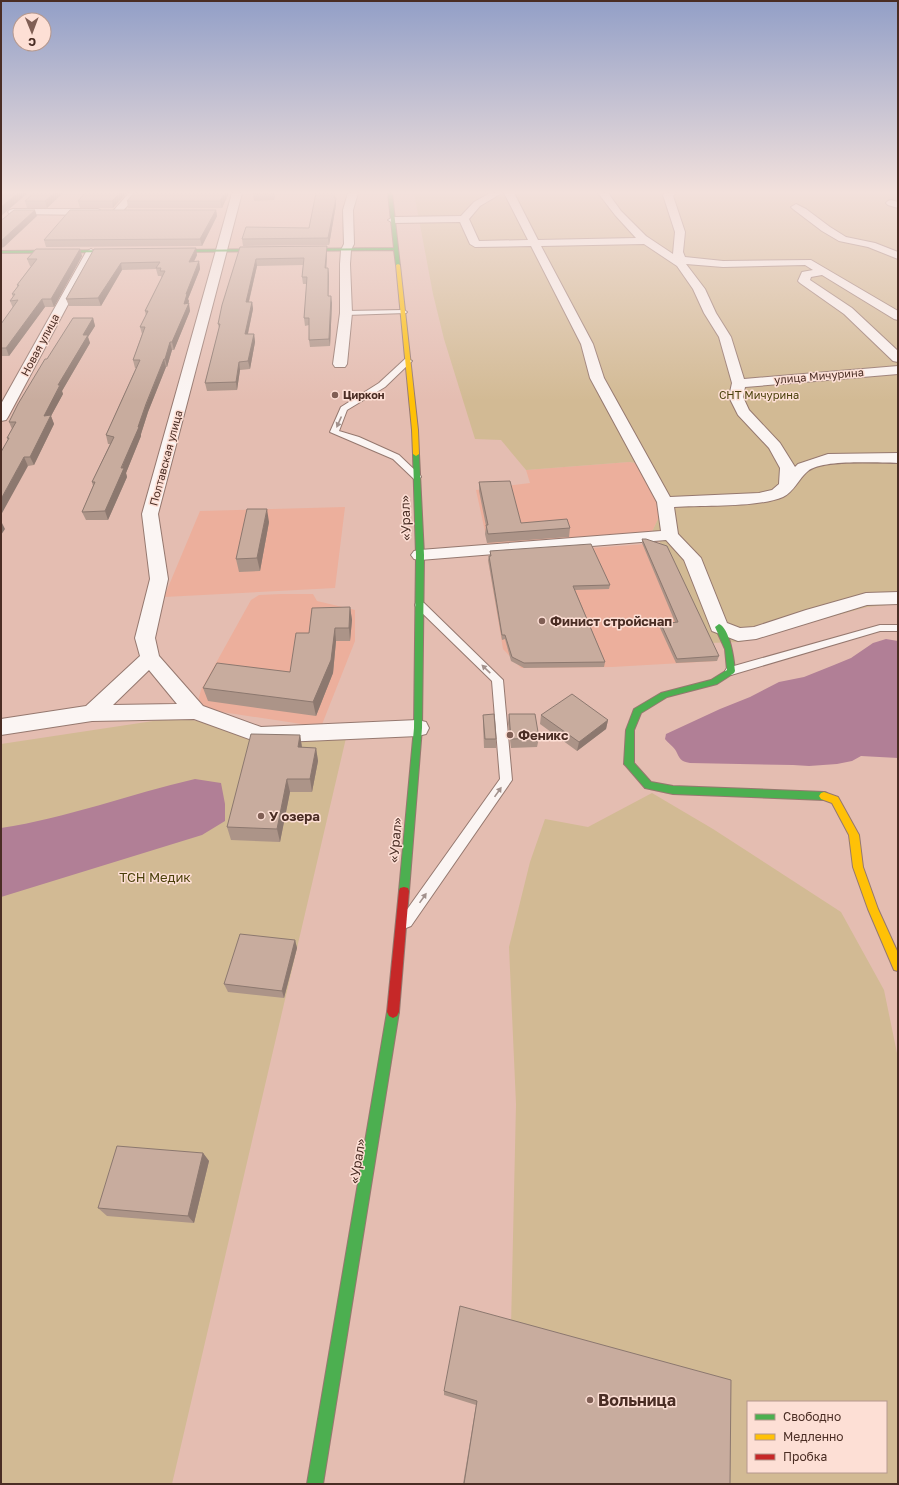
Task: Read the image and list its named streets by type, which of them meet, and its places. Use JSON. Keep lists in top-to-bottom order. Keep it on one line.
{"streets":{"main road":["«Урал»"],"street":["Новая улица","улица Мичурина","Полтавская улица"]},"parks":["СНТ Мичурина","ТСН Медик"],"places":["Циркон","Финист стройснап","Феникс","У озера","Вольница"],"legend":["Свободно","Медленно","Пробка"],"north":"bottom"}
